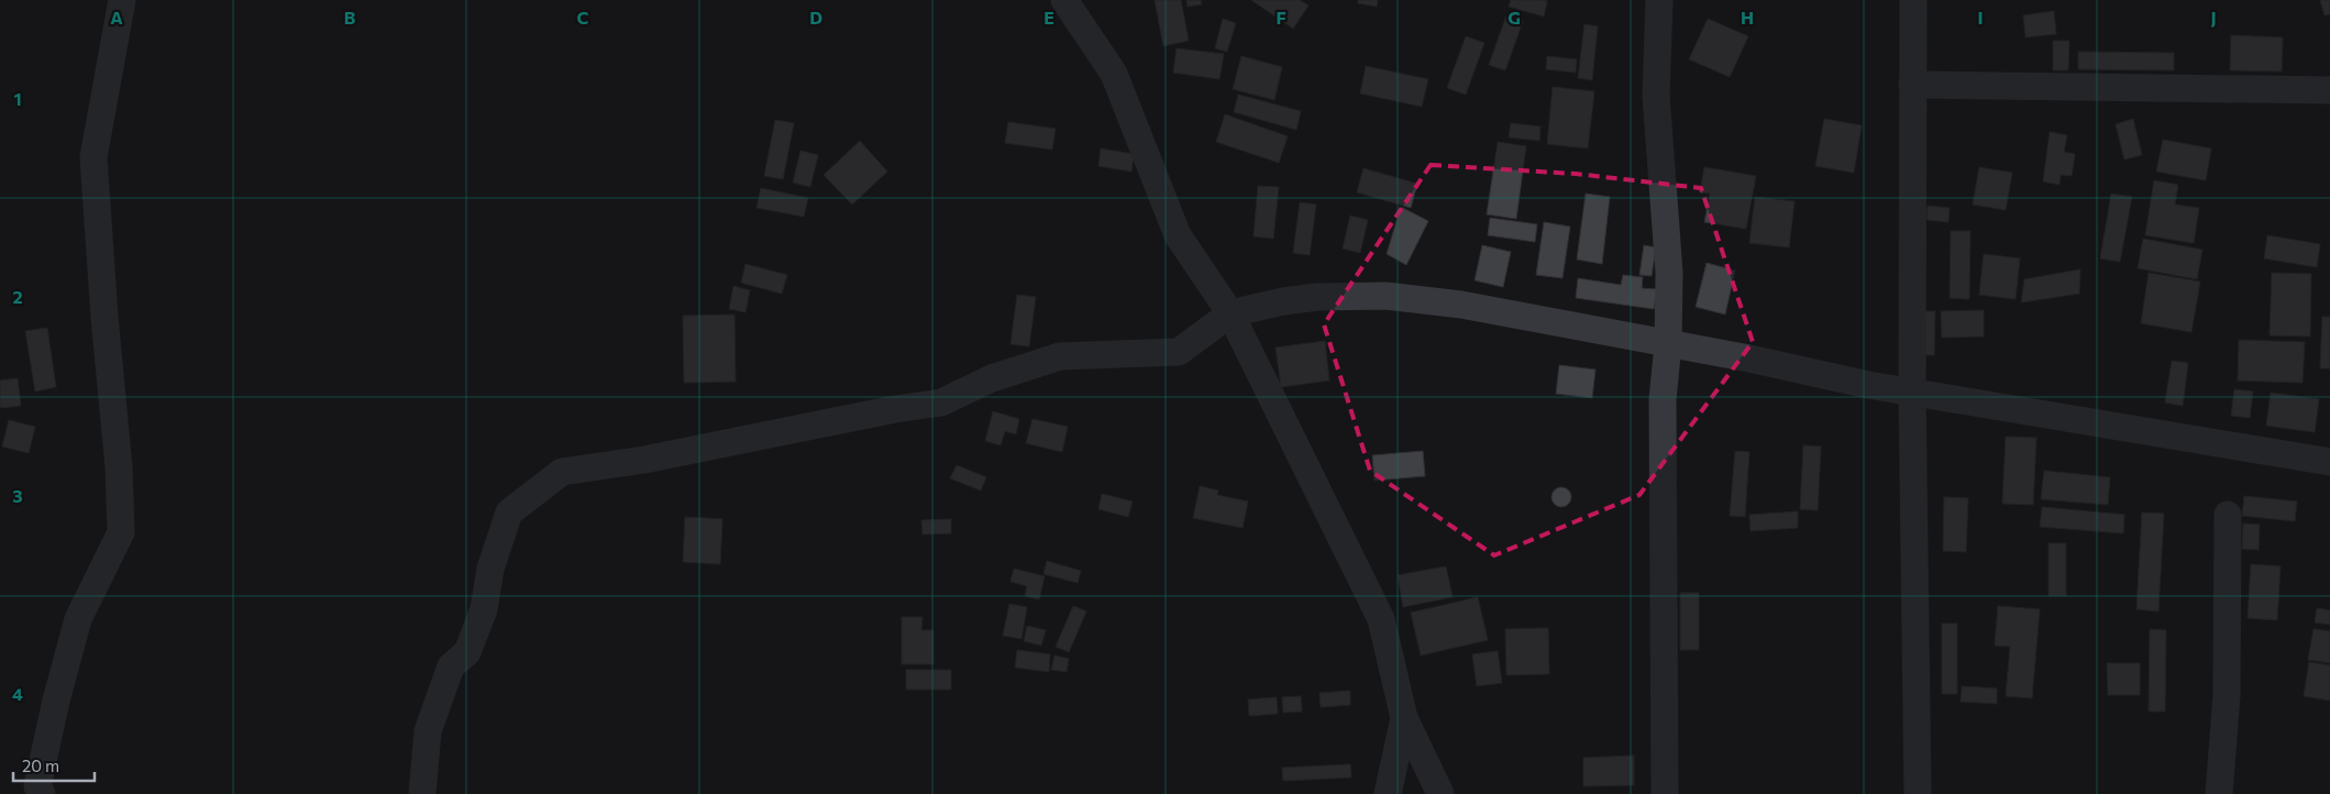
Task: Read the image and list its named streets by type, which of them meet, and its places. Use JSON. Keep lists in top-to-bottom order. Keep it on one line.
{"scale_bar":"20 m","grid":{"columns":["A","B","C","D","E","F","G","H","I","J"],"rows":["1","2","3","4"]}}
